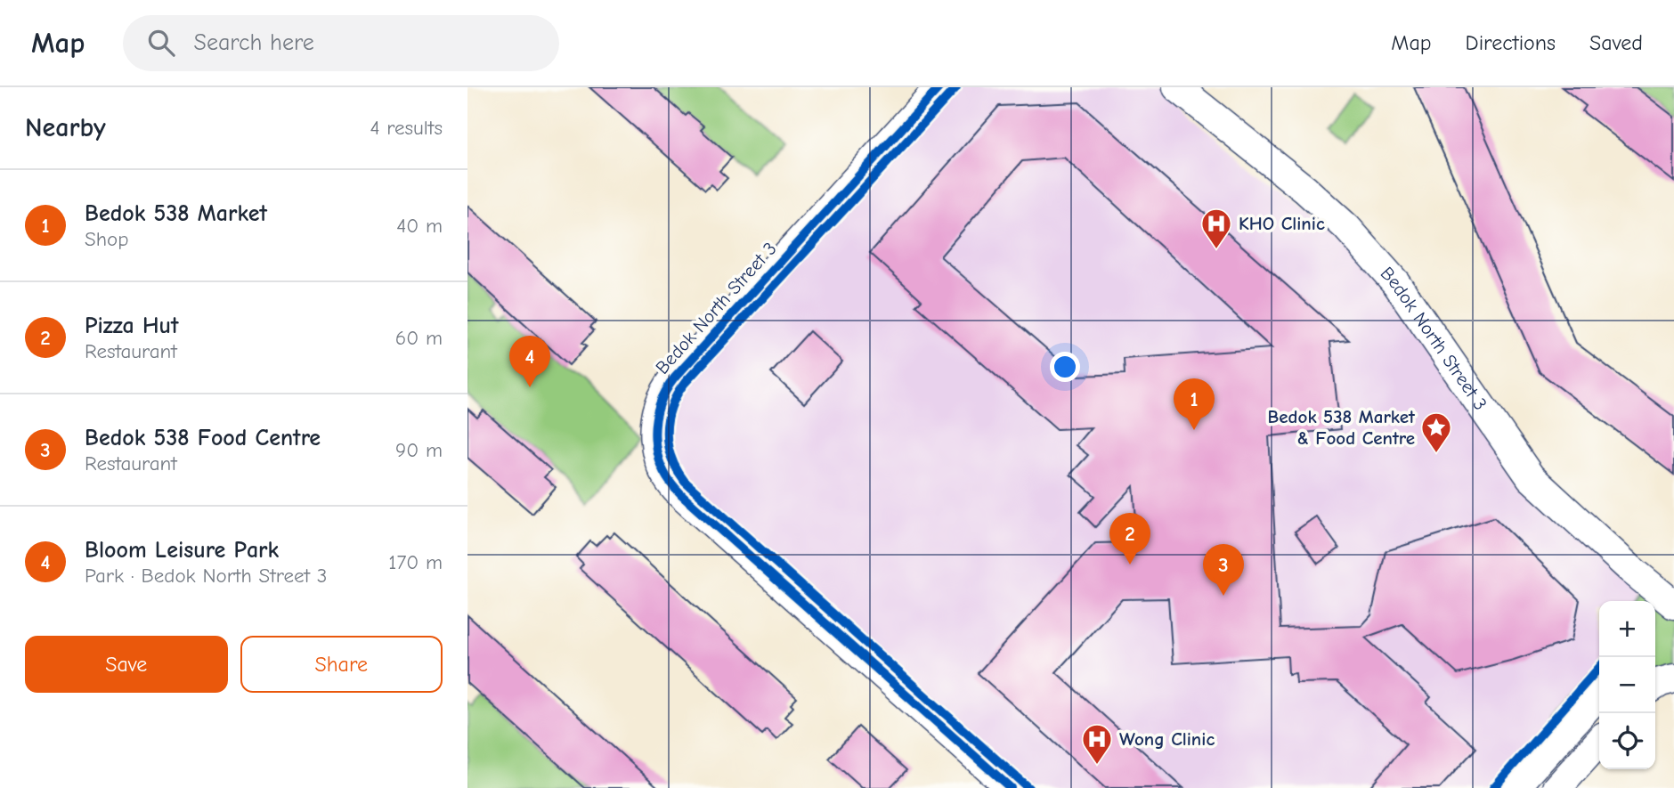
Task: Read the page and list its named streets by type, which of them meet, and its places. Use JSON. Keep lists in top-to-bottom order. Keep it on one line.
{"streets":{"street":["Bedok North Street 3"]},"places":{"hospital":["KHO Clinic","Wong Clinic"],"place":["Bedok 538 Market & Food Centre"]},"page":{"header":"Map","search":"Search here","nav":["Map","Directions","Saved"],"heading":["Nearby","4 results"],"list":[{"mark":"1","name":"Bedok 538 Market","note":"Shop","value":"40 m"},{"mark":"2","name":"Pizza Hut","note":"Restaurant","value":"60 m"},{"mark":"3","name":"Bedok 538 Food Centre","note":"Restaurant","value":"90 m"},{"mark":"4","name":"Bloom Leisure Park","note":"Park · Bedok North Street 3","value":"170 m"}],"pins":["4","1","2","3"],"map_buttons":["+","−"],"buttons":["Save","Share"]}}
